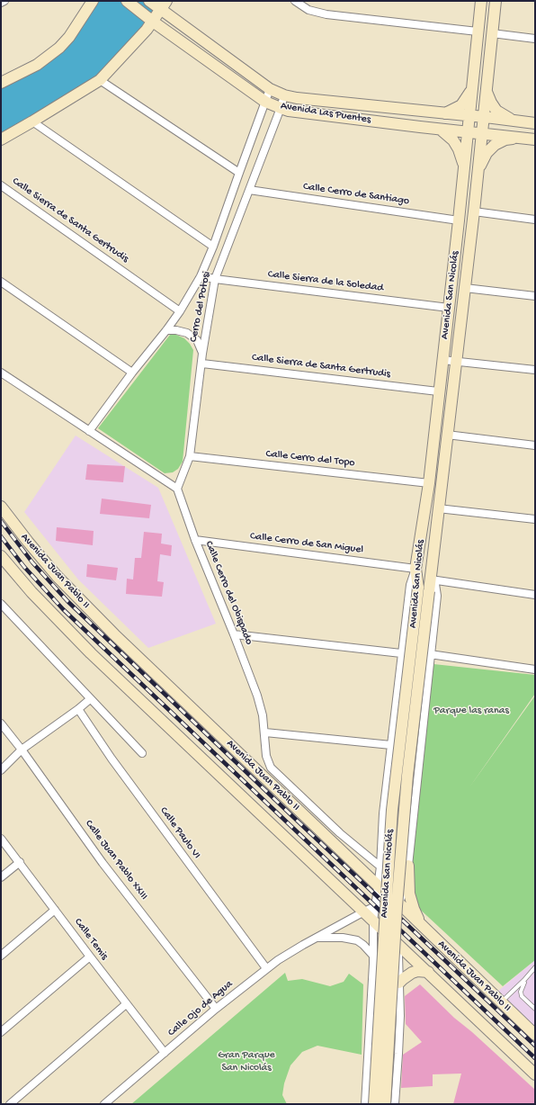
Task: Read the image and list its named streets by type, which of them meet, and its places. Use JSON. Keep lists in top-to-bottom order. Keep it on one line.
{"streets":{"street":["Avenida Las Puentes","Calle Cerro de Santiago","Calle Sierra de Santa Gertrudis","Calle Sierra de la Soledad","Avenida San Nicolás","Cerro del Potosi","Calle Cerro del Topo","Calle Cerro de San Miguel","Avenida Juan Pablo II","Calle Cerro del Obispado","Calle Paulo VI","Calle Juan Pablo XXIII","Calle Temis","Calle Ojo de Agua"]},"crossings":[["Avenida Las Puentes","Avenida San Nicolás"],["Avenida Las Puentes","Cerro del Potosi"],["Calle Cerro de Santiago","Avenida San Nicolás"],["Calle Cerro de Santiago","Cerro del Potosi"],["Calle Sierra de Santa Gertrudis","Avenida San Nicolás"],["Calle Sierra de Santa Gertrudis","Cerro del Potosi"],["Calle Sierra de la Soledad","Avenida San Nicolás"],["Calle Sierra de la Soledad","Cerro del Potosi"],["Avenida San Nicolás","Calle Cerro del Topo"],["Avenida San Nicolás","Calle Cerro de San Miguel"],["Cerro del Potosi","Calle Cerro del Topo"],["Cerro del Potosi","Calle Cerro del Obispado"],["Calle Cerro de San Miguel","Calle Cerro del Obispado"],["Avenida Juan Pablo II","Calle Ojo de Agua"],["Calle Paulo VI","Calle Ojo de Agua"],["Calle Juan Pablo XXIII","Calle Ojo de Agua"],["Calle Temis","Calle Ojo de Agua"]],"parks":["Parque las ranas","Gran Parque San Nicolás"]}
